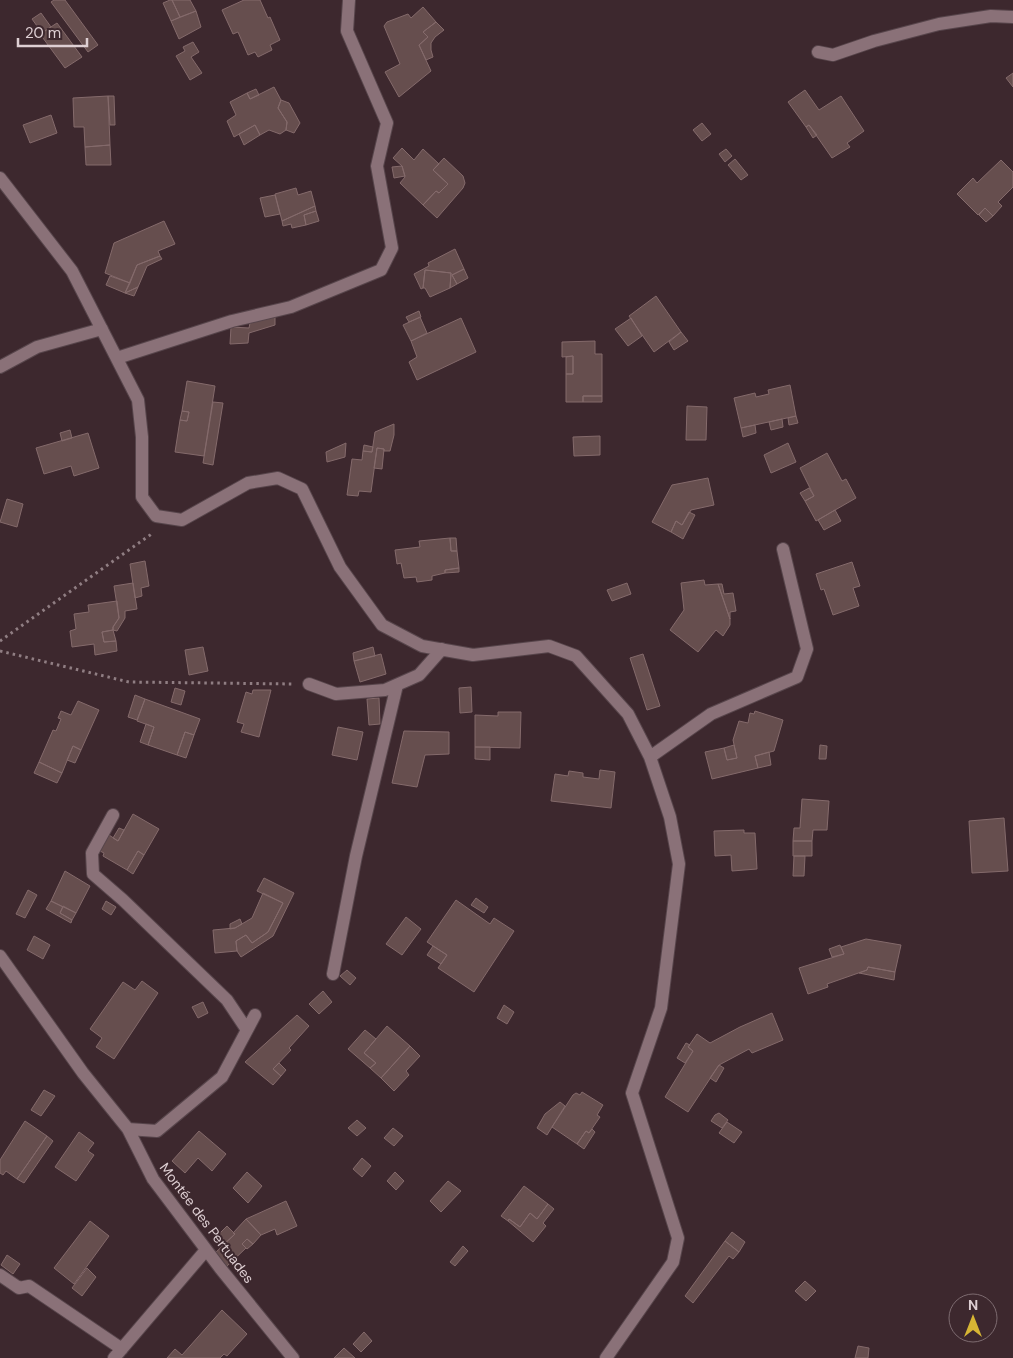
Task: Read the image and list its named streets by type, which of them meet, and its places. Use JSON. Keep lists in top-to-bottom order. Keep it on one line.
{"streets":{"street":["Montée des Pertuades"]},"scale_bar":"20 m","north":"top"}
